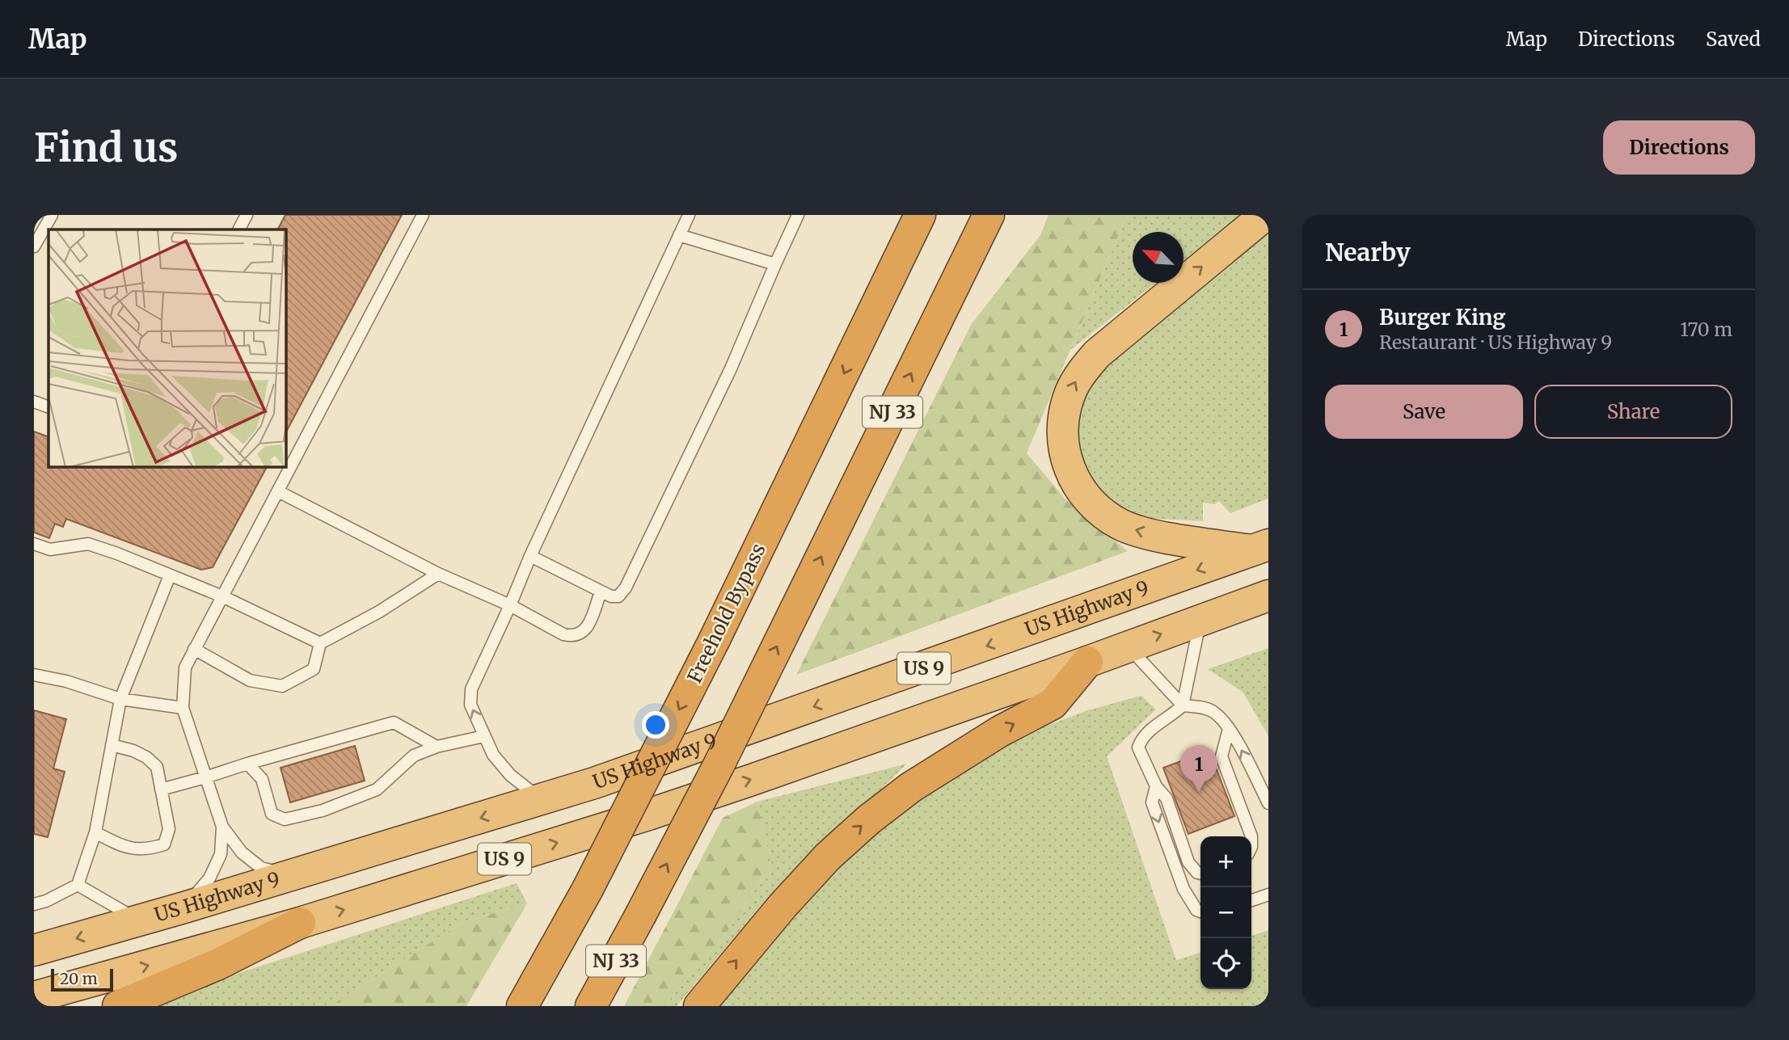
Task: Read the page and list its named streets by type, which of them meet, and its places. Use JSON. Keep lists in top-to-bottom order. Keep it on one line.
{"streets":{"highway":["NJ 33","US Highway 9","Freehold Bypass","US 9"]},"scale_bar":"20 m","north":"top left","page":{"header":"Map","nav":["Map","Directions","Saved"],"buttons":["Directions",["Save","Share"]],"title":"Find us","heading":"Nearby","list":[{"mark":"1","name":"Burger King","note":"Restaurant · US Highway 9","value":"170 m"}],"pins":"1","map_buttons":["+","−"],"scale":"20 m"}}
